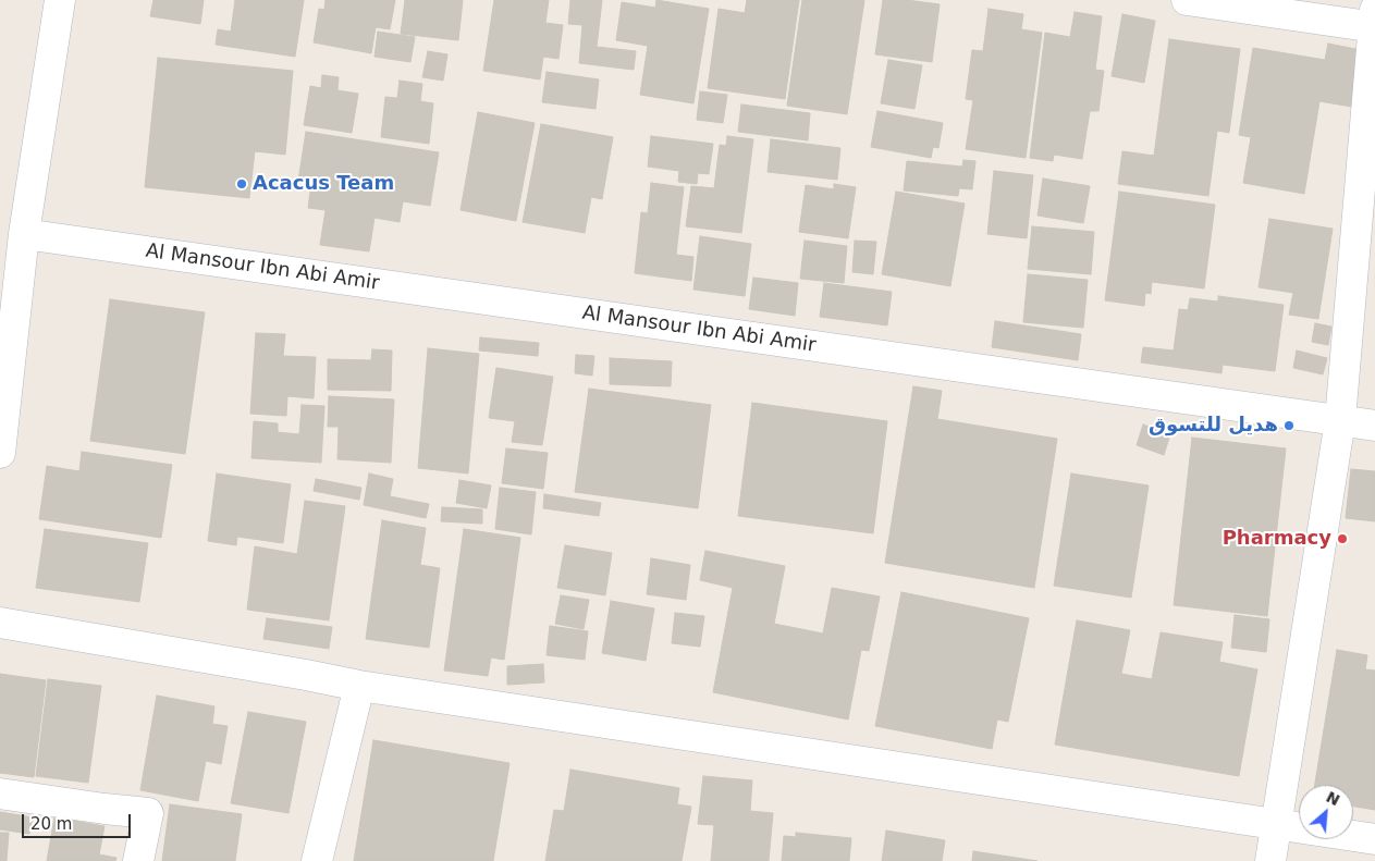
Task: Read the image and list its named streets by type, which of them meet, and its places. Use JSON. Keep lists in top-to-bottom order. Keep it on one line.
{"streets":{"street":["Al Mansour Ibn Abi Amir"]},"places":["Acacus Team","هديل للتسوق","Pharmacy"],"scale_bar":"20 m","north":"top right"}
